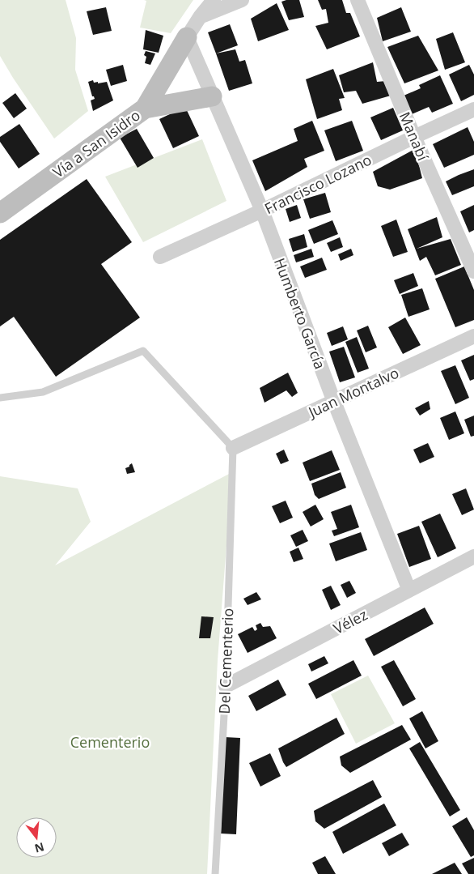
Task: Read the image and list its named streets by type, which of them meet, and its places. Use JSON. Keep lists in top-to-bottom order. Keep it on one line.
{"streets":{"street":["Manabí","Vía a San Isidro","Francisco Lozano","Humberto García","Juan Montalvo","Vélez"],"lane":["Del Cementerio"]},"crossings":[["Manabí","Francisco Lozano"],["Vía a San Isidro","Humberto García"],["Francisco Lozano","Humberto García"],["Humberto García","Juan Montalvo"],["Humberto García","Vélez"],["Juan Montalvo","Del Cementerio"],["Vélez","Del Cementerio"]],"parks":["Cementerio"],"north":"bottom"}
